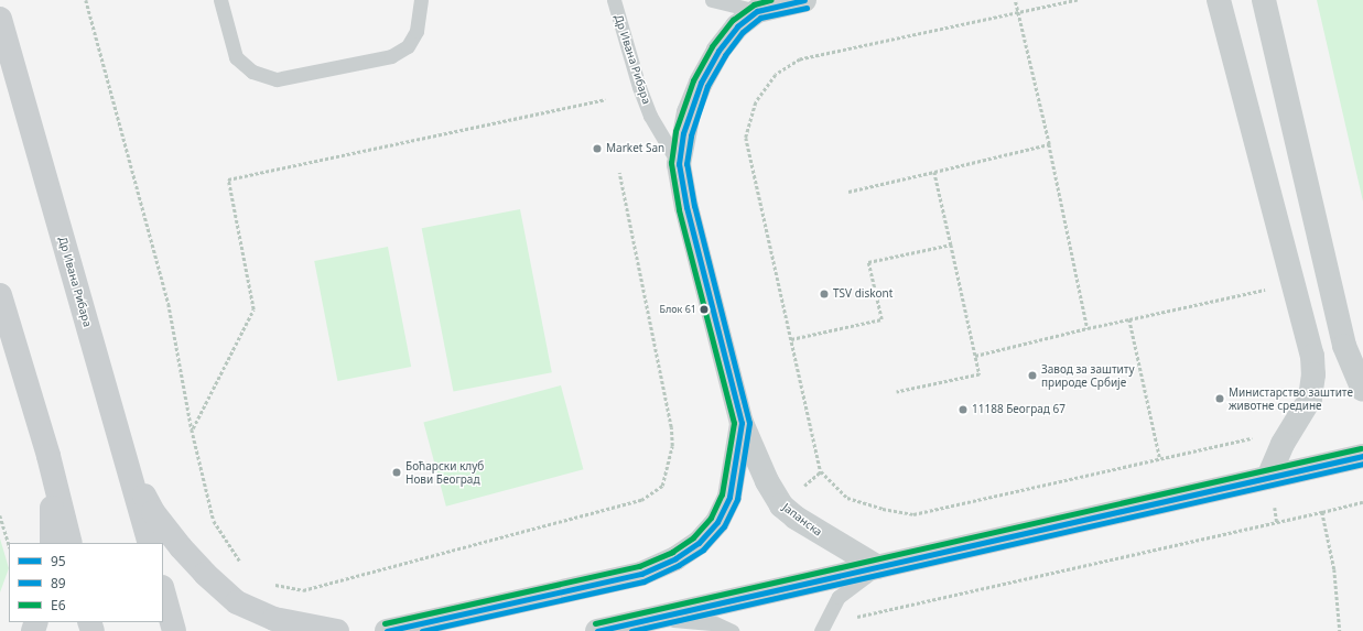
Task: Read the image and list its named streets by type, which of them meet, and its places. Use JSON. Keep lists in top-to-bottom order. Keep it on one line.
{"streets":{"main road":["Др Ивана Рибара"],"street":["Јапанска"]},"crossings":[["Др Ивана Рибара","Јапанска"]],"places":["Market San","TSV diskont","Блок 61","Завод за заштиту природе Србије","Министарство заштите животне средине","11188 Београд 67","Боћарски клуб Нови Београд"],"lines":["transit line 95","transit line E6","transit line 89"],"legend":["95","89","E6"]}
